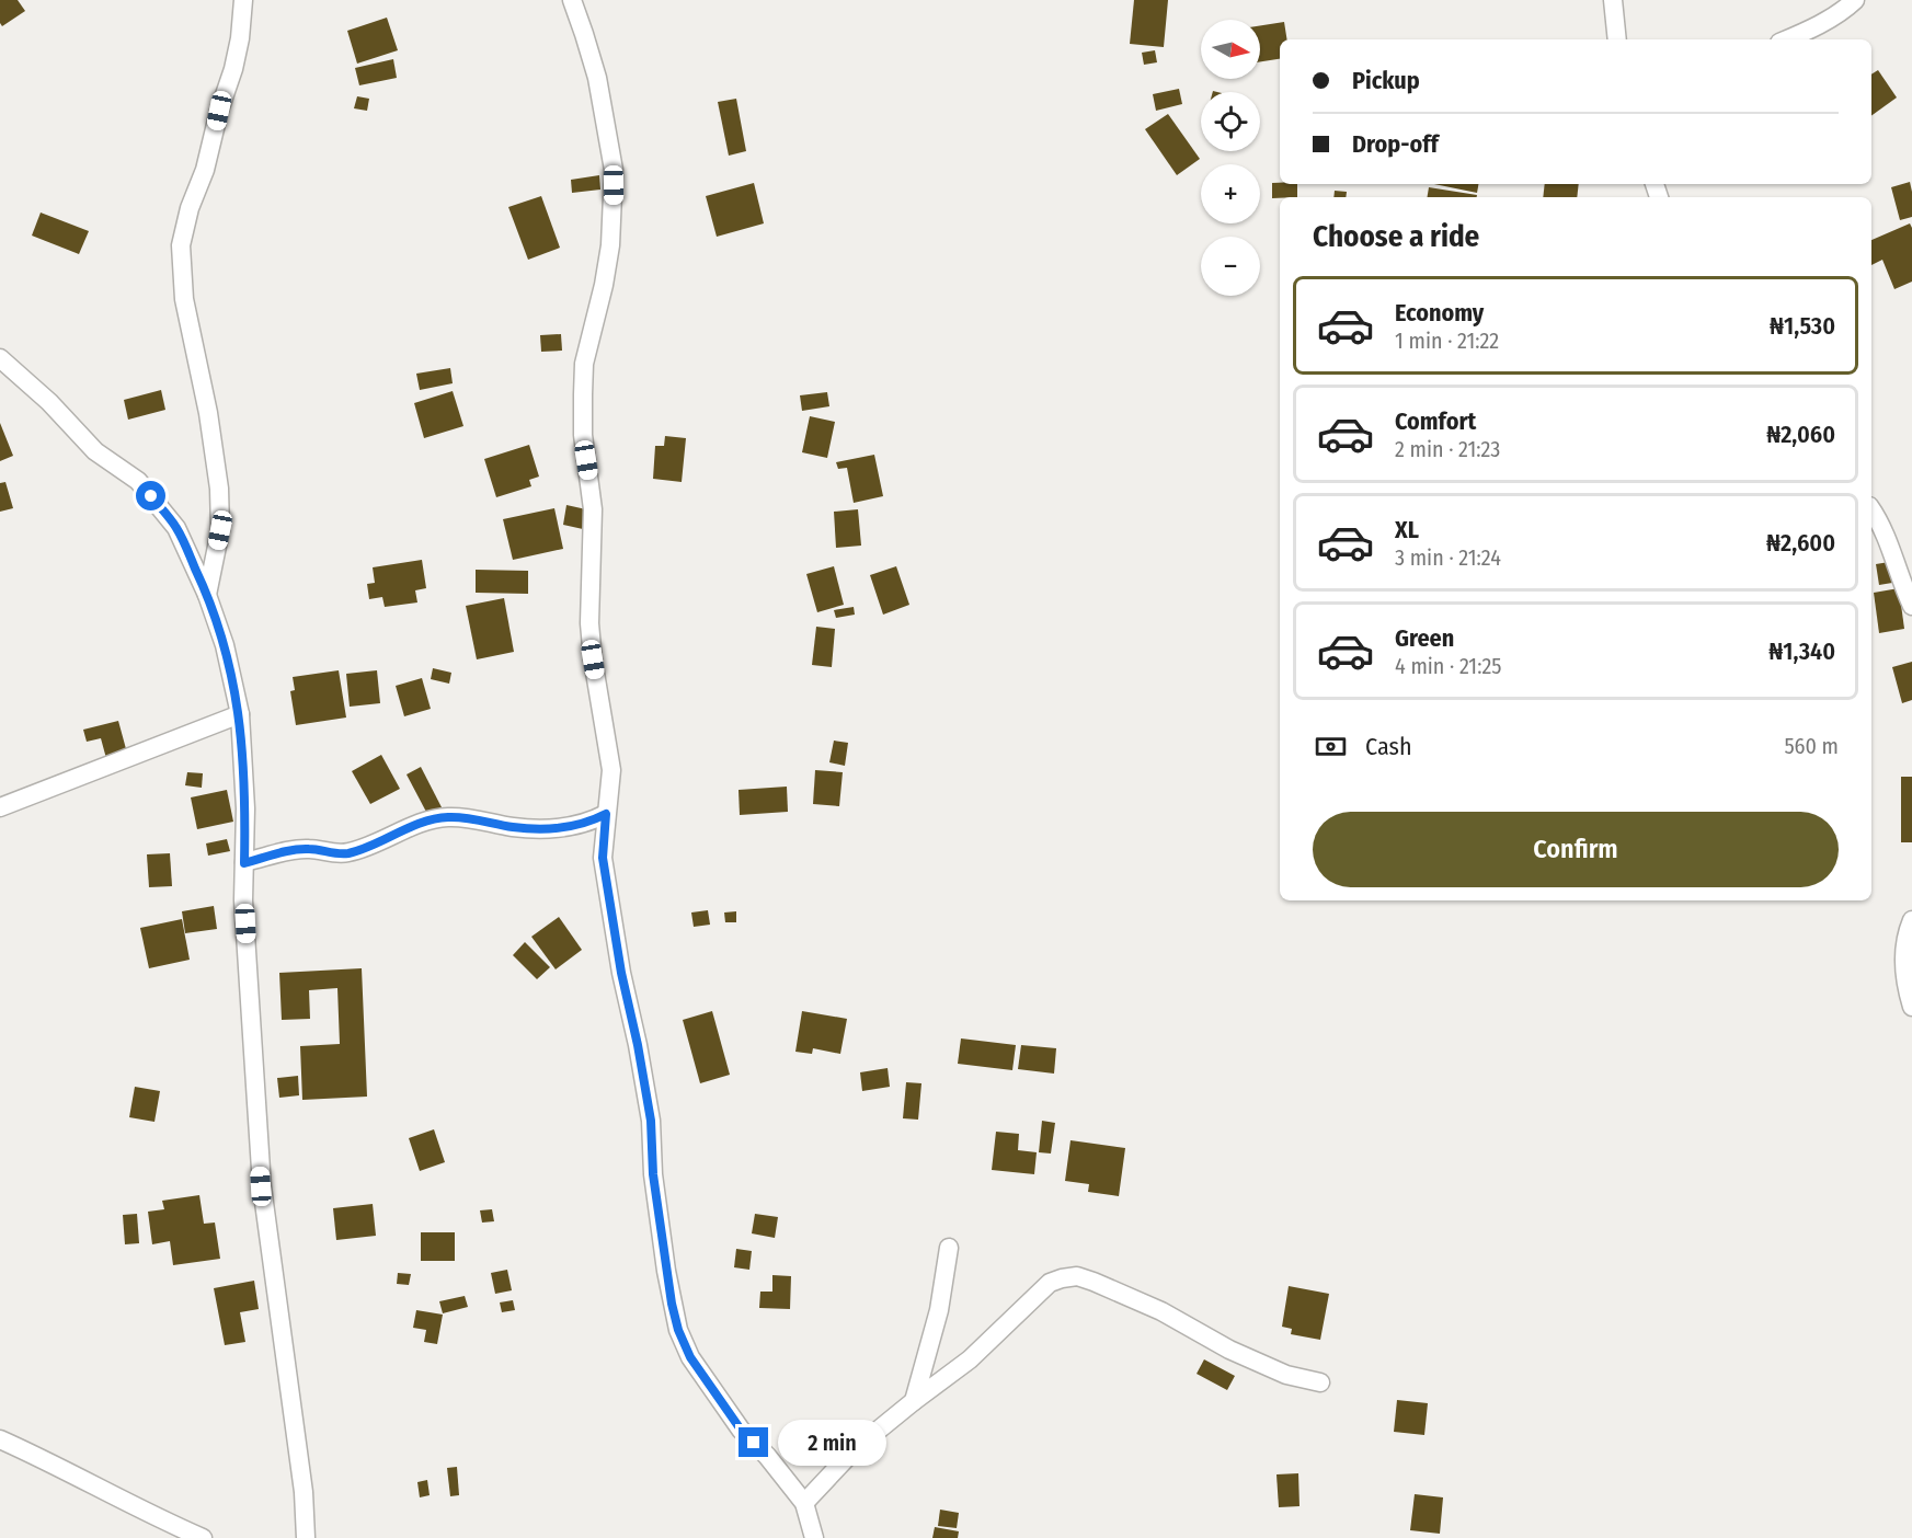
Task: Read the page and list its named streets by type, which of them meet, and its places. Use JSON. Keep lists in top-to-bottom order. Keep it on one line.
{"north":"right","page":{"map_buttons":["+","−"],"banner":["Pickup","Drop-off"],"heading":"Choose a ride","list":[{"name":"Economy","note":"1 min · 21:22","value":"₦1,530"},{"name":"Comfort","note":"2 min · 21:23","value":"₦2,060"},{"name":"XL","note":"3 min · 21:24","value":"₦2,600"},{"name":"Green","note":"4 min · 21:25","value":"₦1,340"}],"pay":["Cash","560 m"],"buttons":"Confirm","bubble":"2 min"}}
